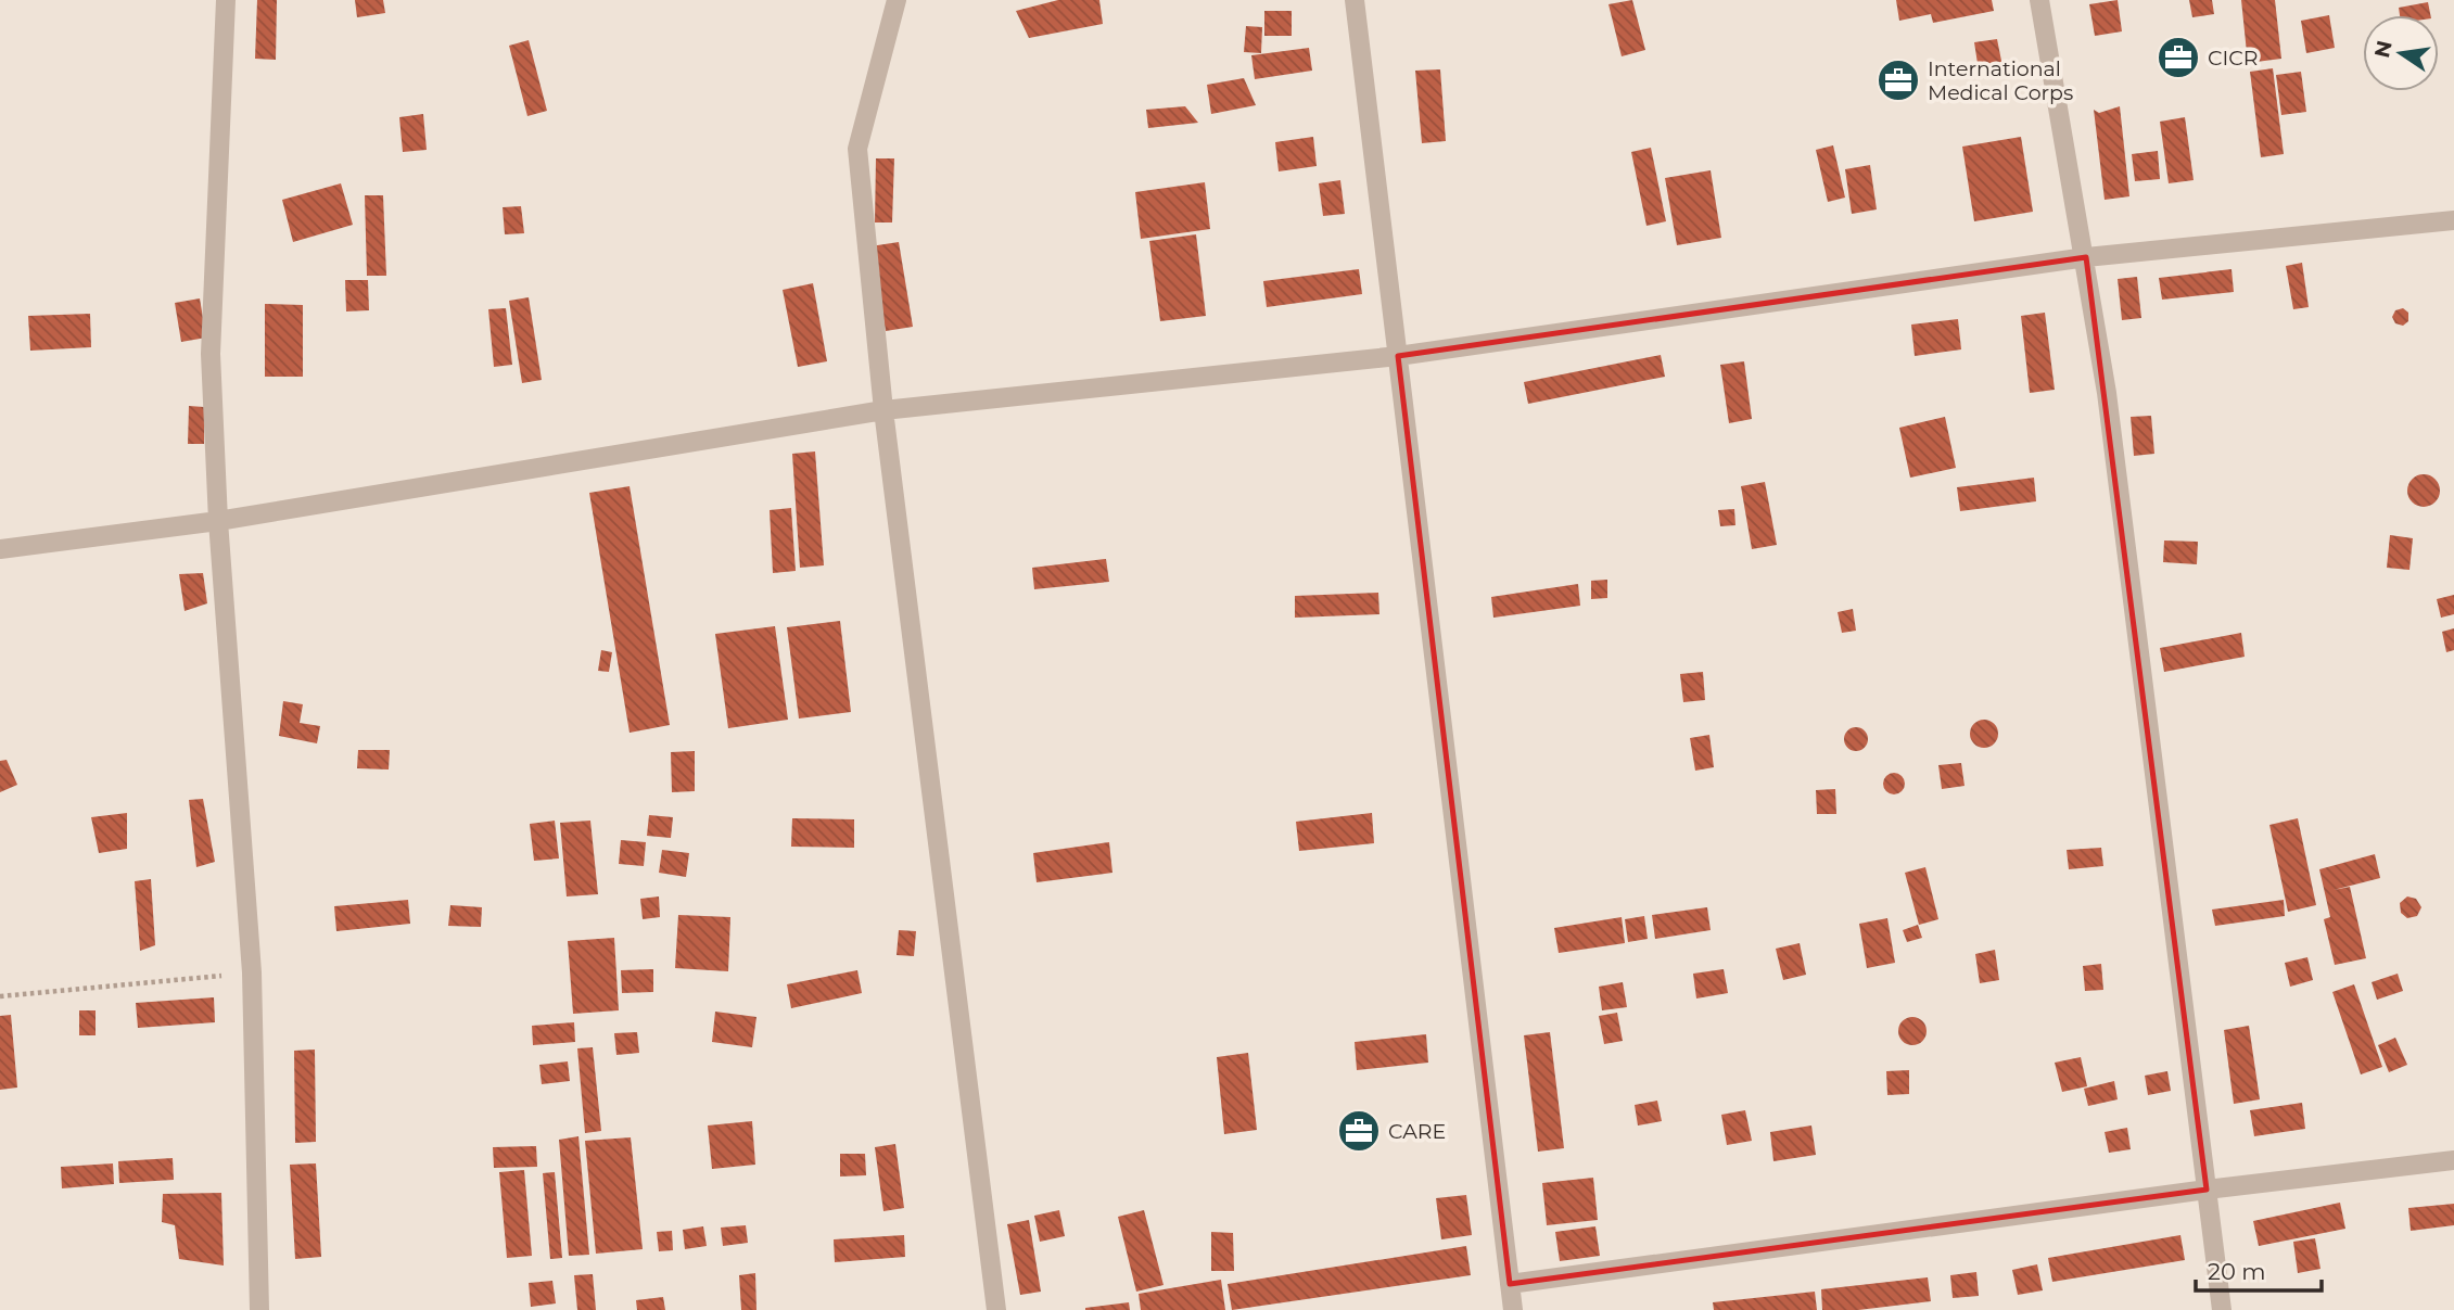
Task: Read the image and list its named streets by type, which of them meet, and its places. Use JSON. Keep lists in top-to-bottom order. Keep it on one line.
{"places":{"office":["CICR","International Medical Corps","CARE"]},"scale_bar":"20 m","north":"left"}
